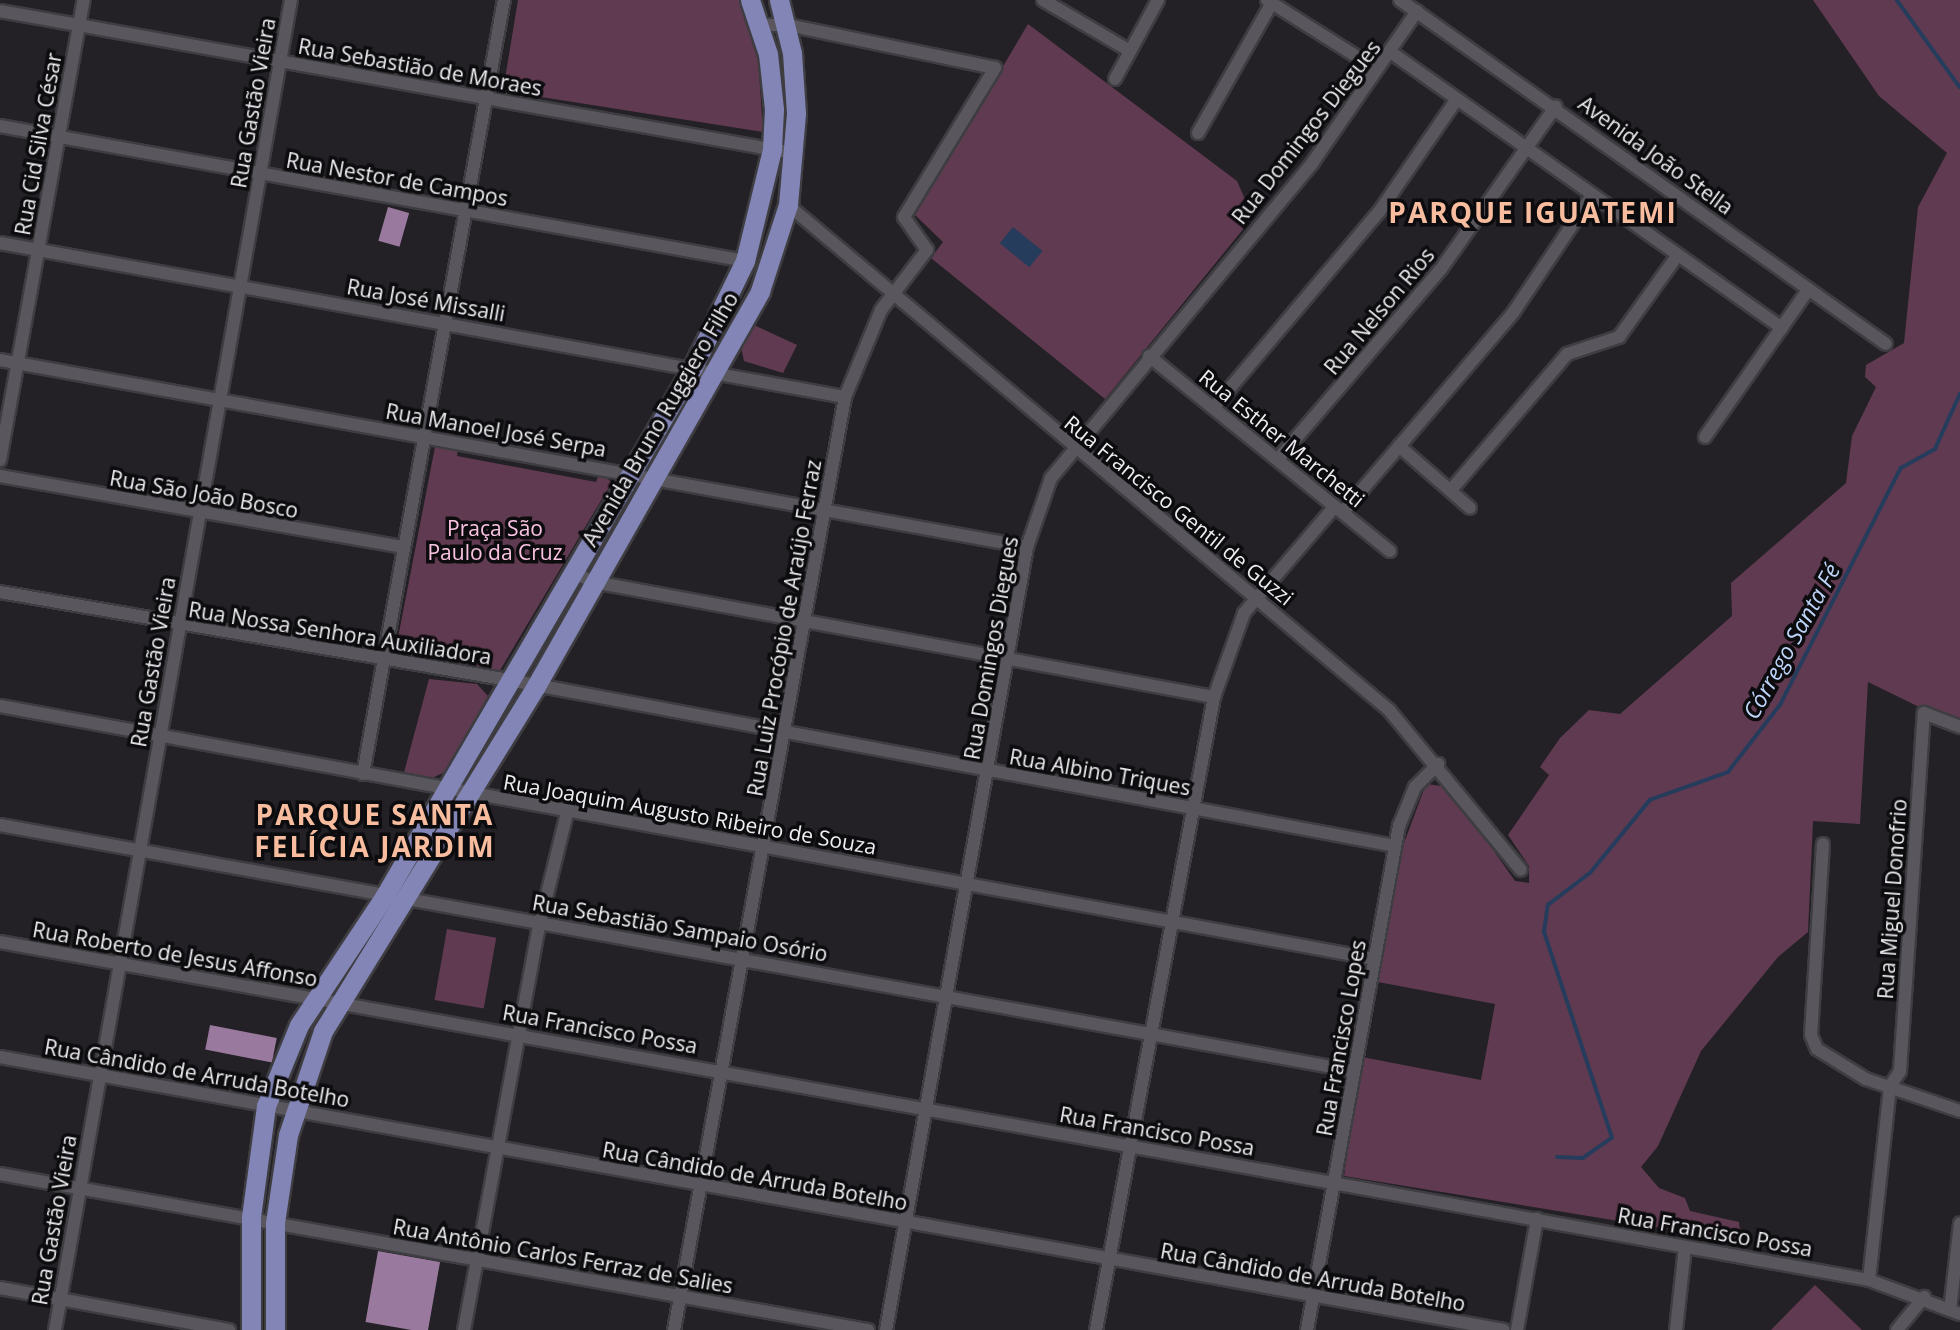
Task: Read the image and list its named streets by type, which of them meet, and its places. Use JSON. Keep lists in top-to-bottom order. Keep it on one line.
{"streets":{"main road":["Avenida Bruno Ruggiero Filho"],"street":["Rua Sebastião de Moraes","Rua Gastão Vieira","Rua Domingos Diegues","Rua Cid Silva César","Avenida João Stella","Rua Nestor de Campos","Rua José Missalli","Rua Nelson Rios","Rua Manoel José Serpa","Rua Esther Marchetti","Rua São João Bosco","Rua Francisco Gentil de Guzzi","Rua Luiz Procópio de Araújo Ferraz","Rua Nossa Senhora Auxiliadora","Rua Albino Triques","Rua Joaquim Augusto Ribeiro de Souza","Rua Miguel Donofrio","Rua Sebastião Sampaio Osório","Rua Roberto de Jesus Affonso","Rua Francisco Possa","Rua Francisco Lopes","Rua Cândido de Arruda Botelho","Rua Antônio Carlos Ferraz de Salies"]},"crossings":[["Rua Sebastião de Moraes","Rua Gastão Vieira"],["Rua Sebastião de Moraes","Rua Cid Silva César"],["Rua Sebastião de Moraes","Avenida Bruno Ruggiero Filho"],["Rua Gastão Vieira","Rua Nestor de Campos"],["Rua Gastão Vieira","Rua José Missalli"],["Rua Gastão Vieira","Rua Manoel José Serpa"],["Rua Gastão Vieira","Rua São João Bosco"],["Rua Gastão Vieira","Rua Nossa Senhora Auxiliadora"],["Rua Gastão Vieira","Rua Joaquim Augusto Ribeiro de Souza"],["Rua Gastão Vieira","Rua Sebastião Sampaio Osório"],["Rua Gastão Vieira","Rua Roberto de Jesus Affonso"],["Rua Gastão Vieira","Rua Cândido de Arruda Botelho"],["Rua Gastão Vieira","Rua Antônio Carlos Ferraz de Salies"],["Rua Domingos Diegues","Avenida João Stella"],["Rua Domingos Diegues","Rua Manoel José Serpa"],["Rua Domingos Diegues","Rua Esther Marchetti"],["Rua Domingos Diegues","Rua Francisco Gentil de Guzzi"],["Rua Domingos Diegues","Rua Albino Triques"],["Rua Domingos Diegues","Rua Joaquim Augusto Ribeiro de Souza"],["Rua Domingos Diegues","Rua Sebastião Sampaio Osório"],["Rua Domingos Diegues","Rua Francisco Possa"],["Rua Domingos Diegues","Rua Cândido de Arruda Botelho"],["Rua Cid Silva César","Rua Nestor de Campos"],["Rua Cid Silva César","Rua José Missalli"],["Rua Cid Silva César","Rua Manoel José Serpa"],["Avenida João Stella","Rua Nelson Rios"],["Rua Nestor de Campos","Avenida Bruno Ruggiero Filho"],["Rua José Missalli","Avenida Bruno Ruggiero Filho"],["Rua José Missalli","Rua Luiz Procópio de Araújo Ferraz"],["Rua Nelson Rios","Rua Esther Marchetti"],["Avenida Bruno Ruggiero Filho","Rua Manoel José Serpa"],["Avenida Bruno Ruggiero Filho","Rua Francisco Gentil de Guzzi"],["Avenida Bruno Ruggiero Filho","Rua Luiz Procópio de Araújo Ferraz"],["Avenida Bruno Ruggiero Filho","Rua Nossa Senhora Auxiliadora"],["Avenida Bruno Ruggiero Filho","Rua Albino Triques"],["Avenida Bruno Ruggiero Filho","Rua Joaquim Augusto Ribeiro de Souza"],["Avenida Bruno Ruggiero Filho","Rua Sebastião Sampaio Osório"],["Avenida Bruno Ruggiero Filho","Rua Roberto de Jesus Affonso"],["Avenida Bruno Ruggiero Filho","Rua Francisco Possa"],["Avenida Bruno Ruggiero Filho","Rua Cândido de Arruda Botelho"],["Avenida Bruno Ruggiero Filho","Rua Antônio Carlos Ferraz de Salies"],["Rua Manoel José Serpa","Rua Luiz Procópio de Araújo Ferraz"],["Rua Francisco Gentil de Guzzi","Rua Luiz Procópio de Araújo Ferraz"],["Rua Francisco Gentil de Guzzi","Rua Francisco Lopes"],["Rua Luiz Procópio de Araújo Ferraz","Rua Albino Triques"],["Rua Luiz Procópio de Araújo Ferraz","Rua Joaquim Augusto Ribeiro de Souza"],["Rua Luiz Procópio de Araújo Ferraz","Rua Sebastião Sampaio Osório"],["Rua Luiz Procópio de Araújo Ferraz","Rua Francisco Possa"],["Rua Luiz Procópio de Araújo Ferraz","Rua Cândido de Arruda Botelho"],["Rua Luiz Procópio de Araújo Ferraz","Rua Antônio Carlos Ferraz de Salies"],["Rua Nossa Senhora Auxiliadora","Rua Albino Triques"],["Rua Albino Triques","Rua Francisco Lopes"],["Rua Joaquim Augusto Ribeiro de Souza","Rua Francisco Lopes"],["Rua Miguel Donofrio","Rua Francisco Possa"],["Rua Sebastião Sampaio Osório","Rua Francisco Lopes"],["Rua Roberto de Jesus Affonso","Rua Francisco Possa"],["Rua Francisco Possa","Rua Francisco Lopes"],["Rua Francisco Lopes","Rua Cândido de Arruda Botelho"]],"districts":["PARQUE IGUATEMI","PARQUE SANTA FELÍCIA JARDIM"],"water":["Córrego Santa Fé"],"parks":["Praça São Paulo da Cruz"]}
